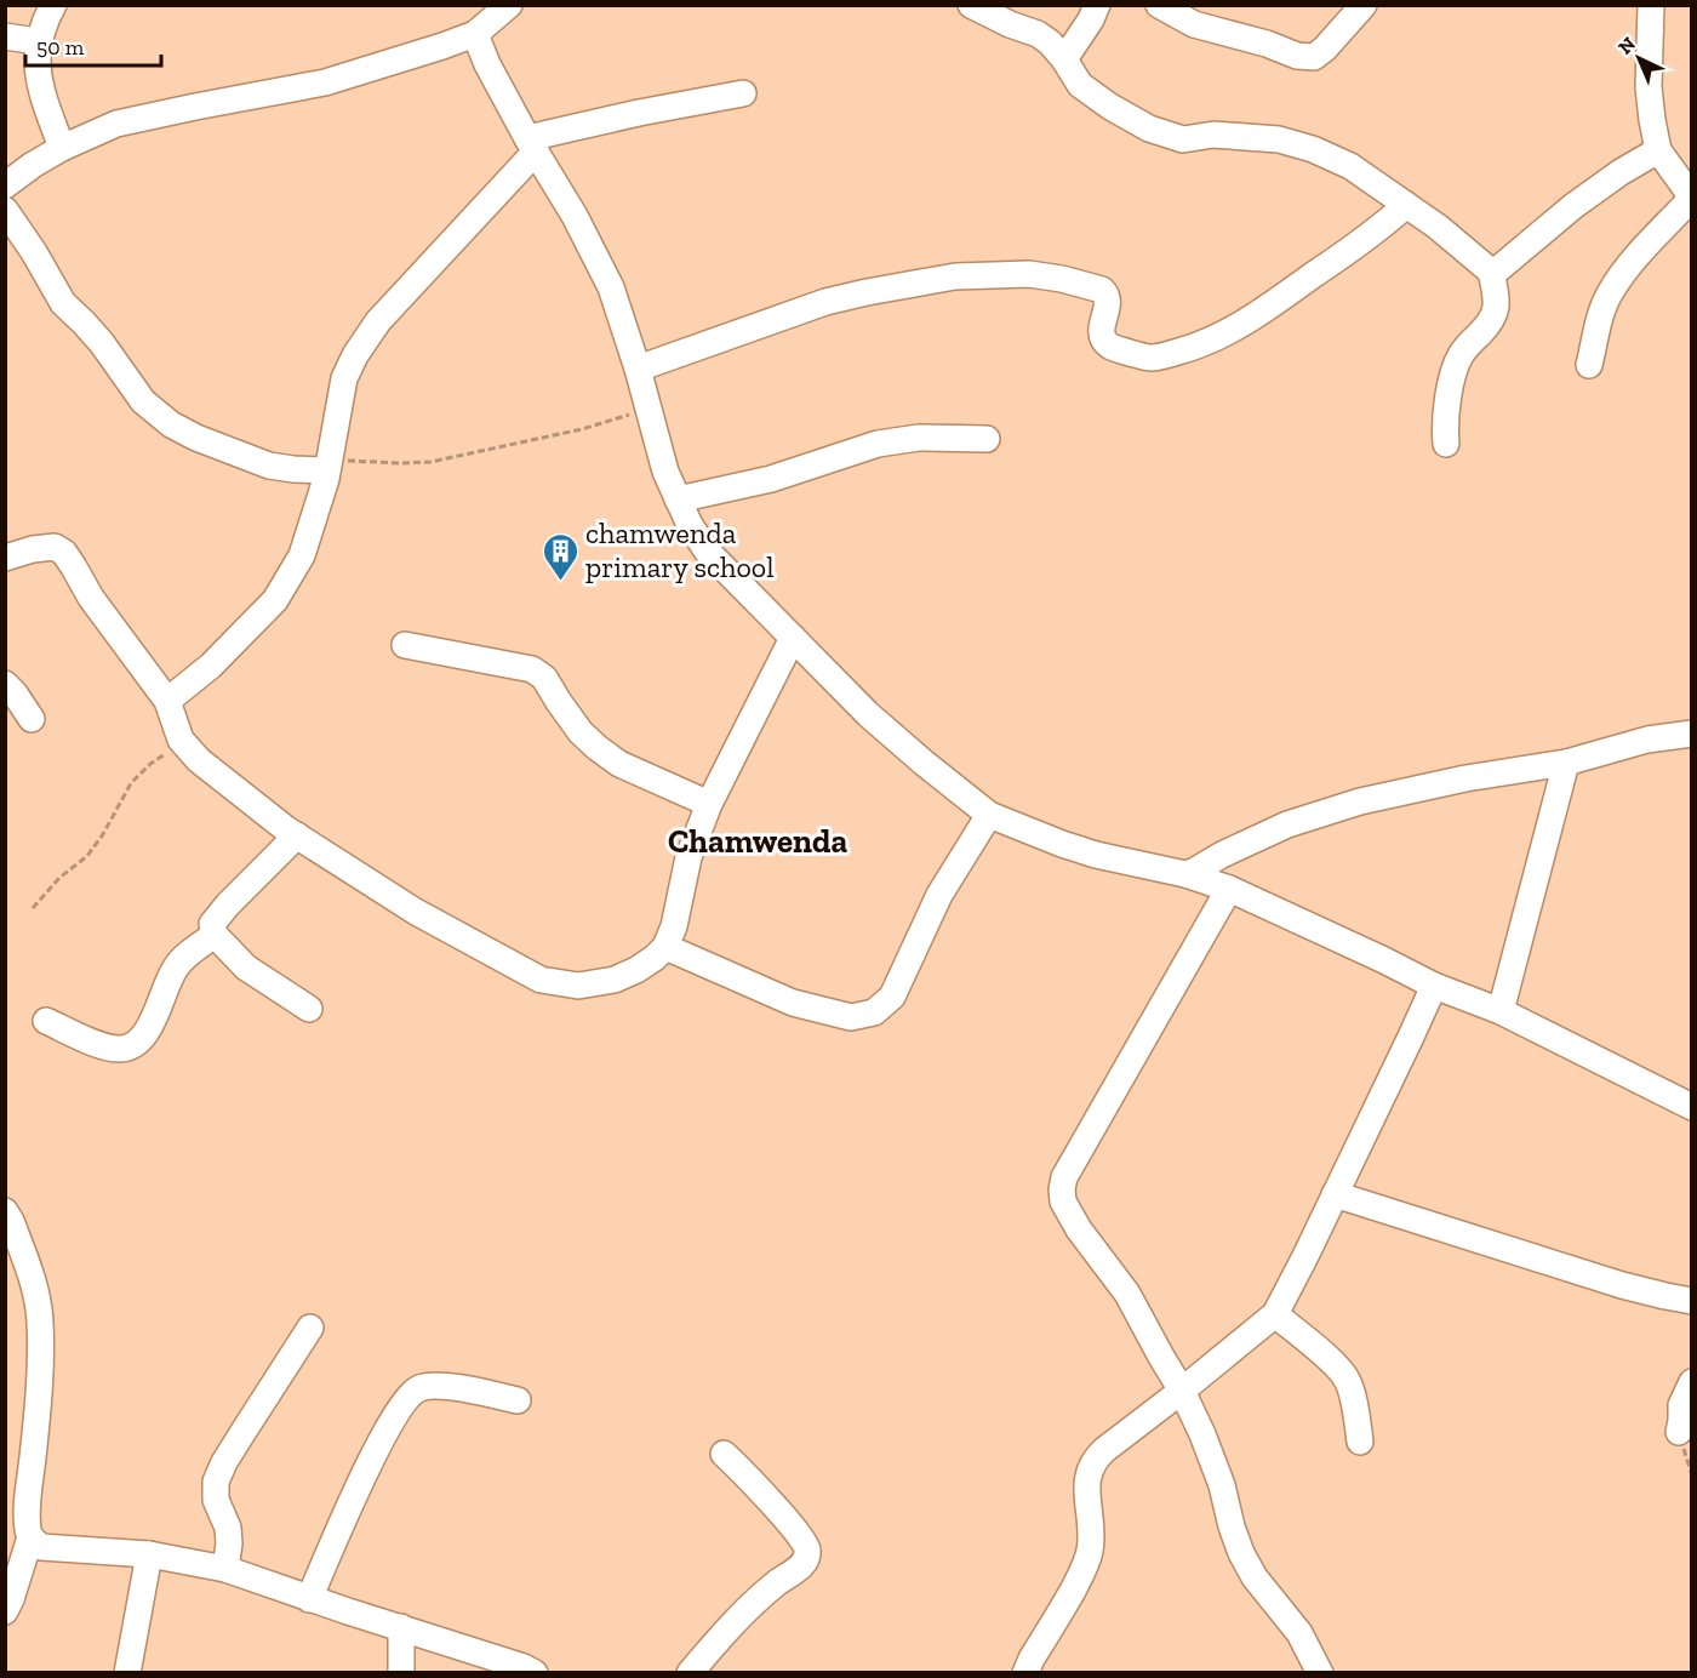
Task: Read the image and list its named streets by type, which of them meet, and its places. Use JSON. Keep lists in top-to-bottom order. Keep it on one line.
{"districts":["Chamwenda"],"places":{"building":["chamwenda primary school"]},"scale_bar":"50 m","north":"top left"}
